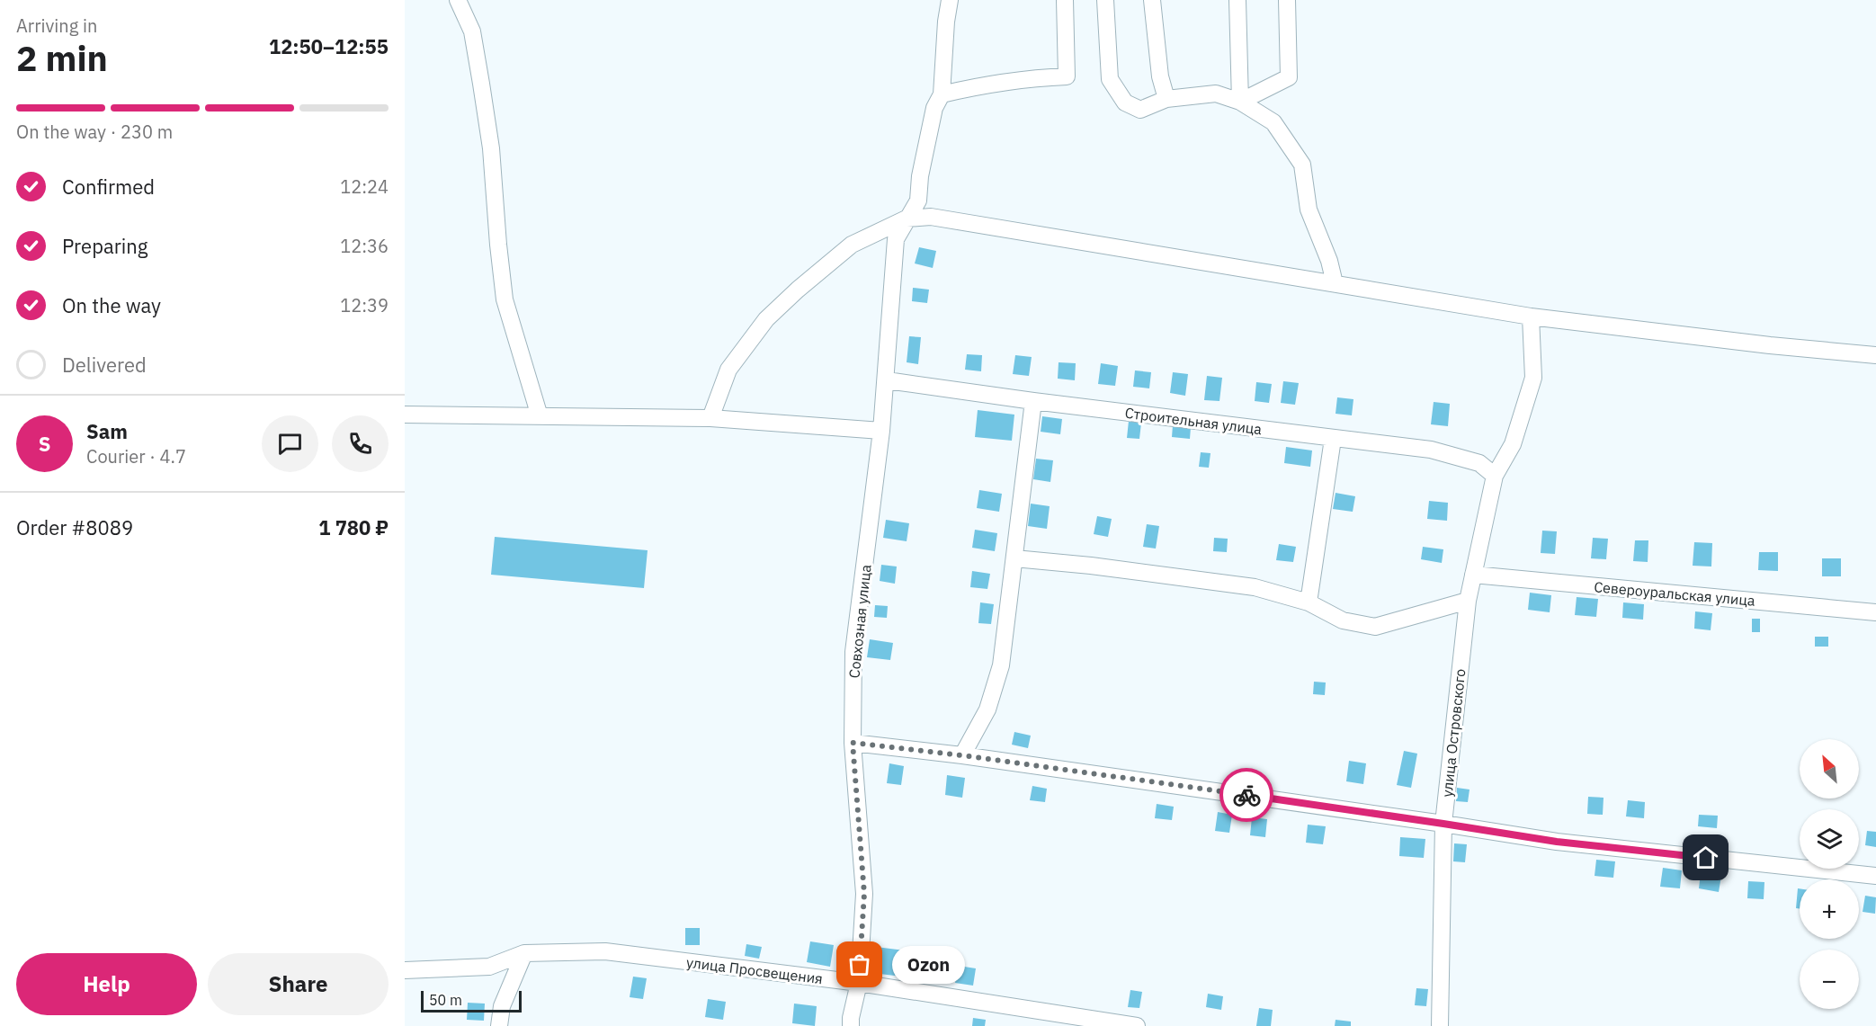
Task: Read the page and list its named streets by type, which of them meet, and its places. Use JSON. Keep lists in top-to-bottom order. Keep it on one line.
{"streets":{"street":["Строительная улица","Североуральская улица","Совхозная улица","улица Островского","улица Просвещения"]},"crossings":[["Строительная улица","Совхозная улица"],["Строительная улица","улица Островского"],["Североуральская улица","улица Островского"],["Совхозная улица","улица Просвещения"]],"places":["Ozon"],"scale_bar":"50 m","north":"top left","page":{"heading":["2 min","Arriving in","12:50–12:55"],"panel":["Sam","Courier · 4.7","Order #8089","1 780 ₽"],"bar":"On the way · 230 m","list":[["Confirmed","12:24"],["Preparing","12:36"],["On the way","12:39"],"Delivered"],"round":"S","map_buttons":["+","−"],"buttons":["Help","Share"],"bubble":"Ozon","scale":"50 m"}}
